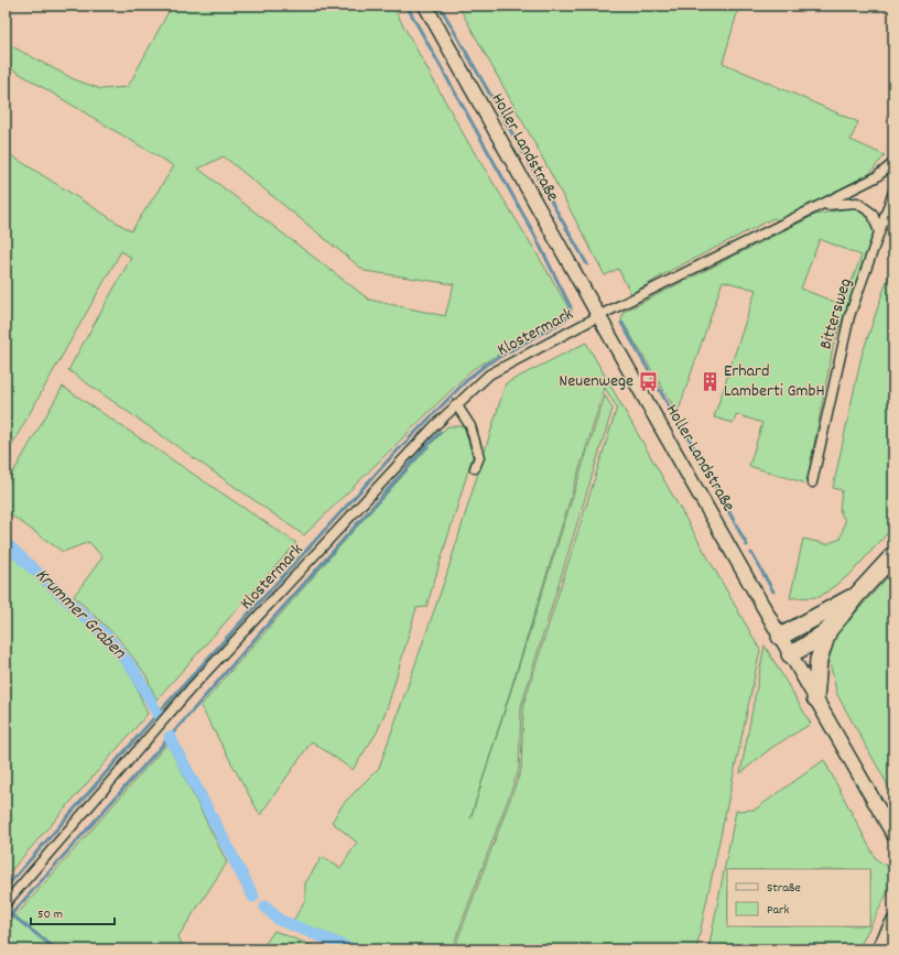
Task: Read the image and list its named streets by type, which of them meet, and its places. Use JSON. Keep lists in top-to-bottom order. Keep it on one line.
{"streets":{"main road":["Holler Landstraße"],"street":["Bittersweg","Klostermark"]},"crossings":[["Holler Landstraße","Klostermark"]],"water":["Krummer Graben"],"places":{"bus stop":["Neuenwege"],"building":["Erhard Lamberti GmbH"]},"legend":["Straße","Park"],"scale_bar":"50 m"}
